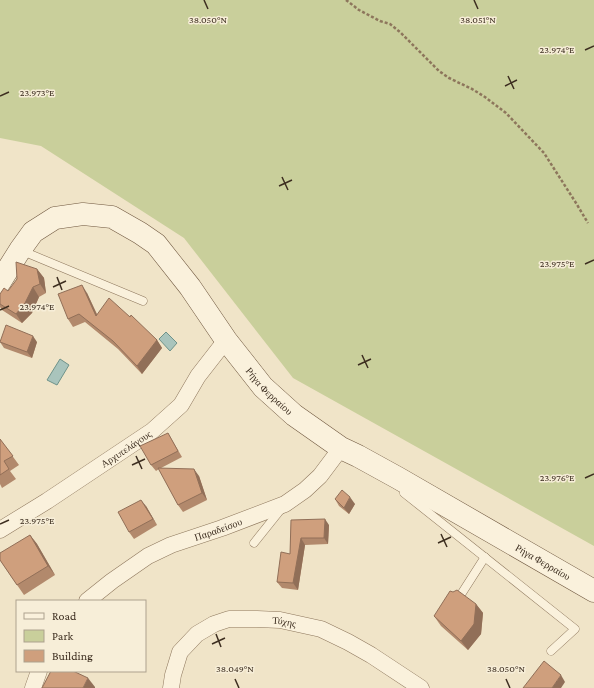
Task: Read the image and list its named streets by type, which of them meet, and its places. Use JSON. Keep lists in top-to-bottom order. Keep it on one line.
{"streets":{"street":["Ρήγα Φερραίου","Αρχιπελάγους","Παραδείσου","Τύχης"]},"crossings":[["Ρήγα Φερραίου","Αρχιπελάγους"],["Ρήγα Φερραίου","Παραδείσου"]],"legend":["Road","Park","Building"],"coordinates":["38.051°N","38.050°N","23.974°E","23.973°E","23.975°E","23.976°E","38.049°N"]}
